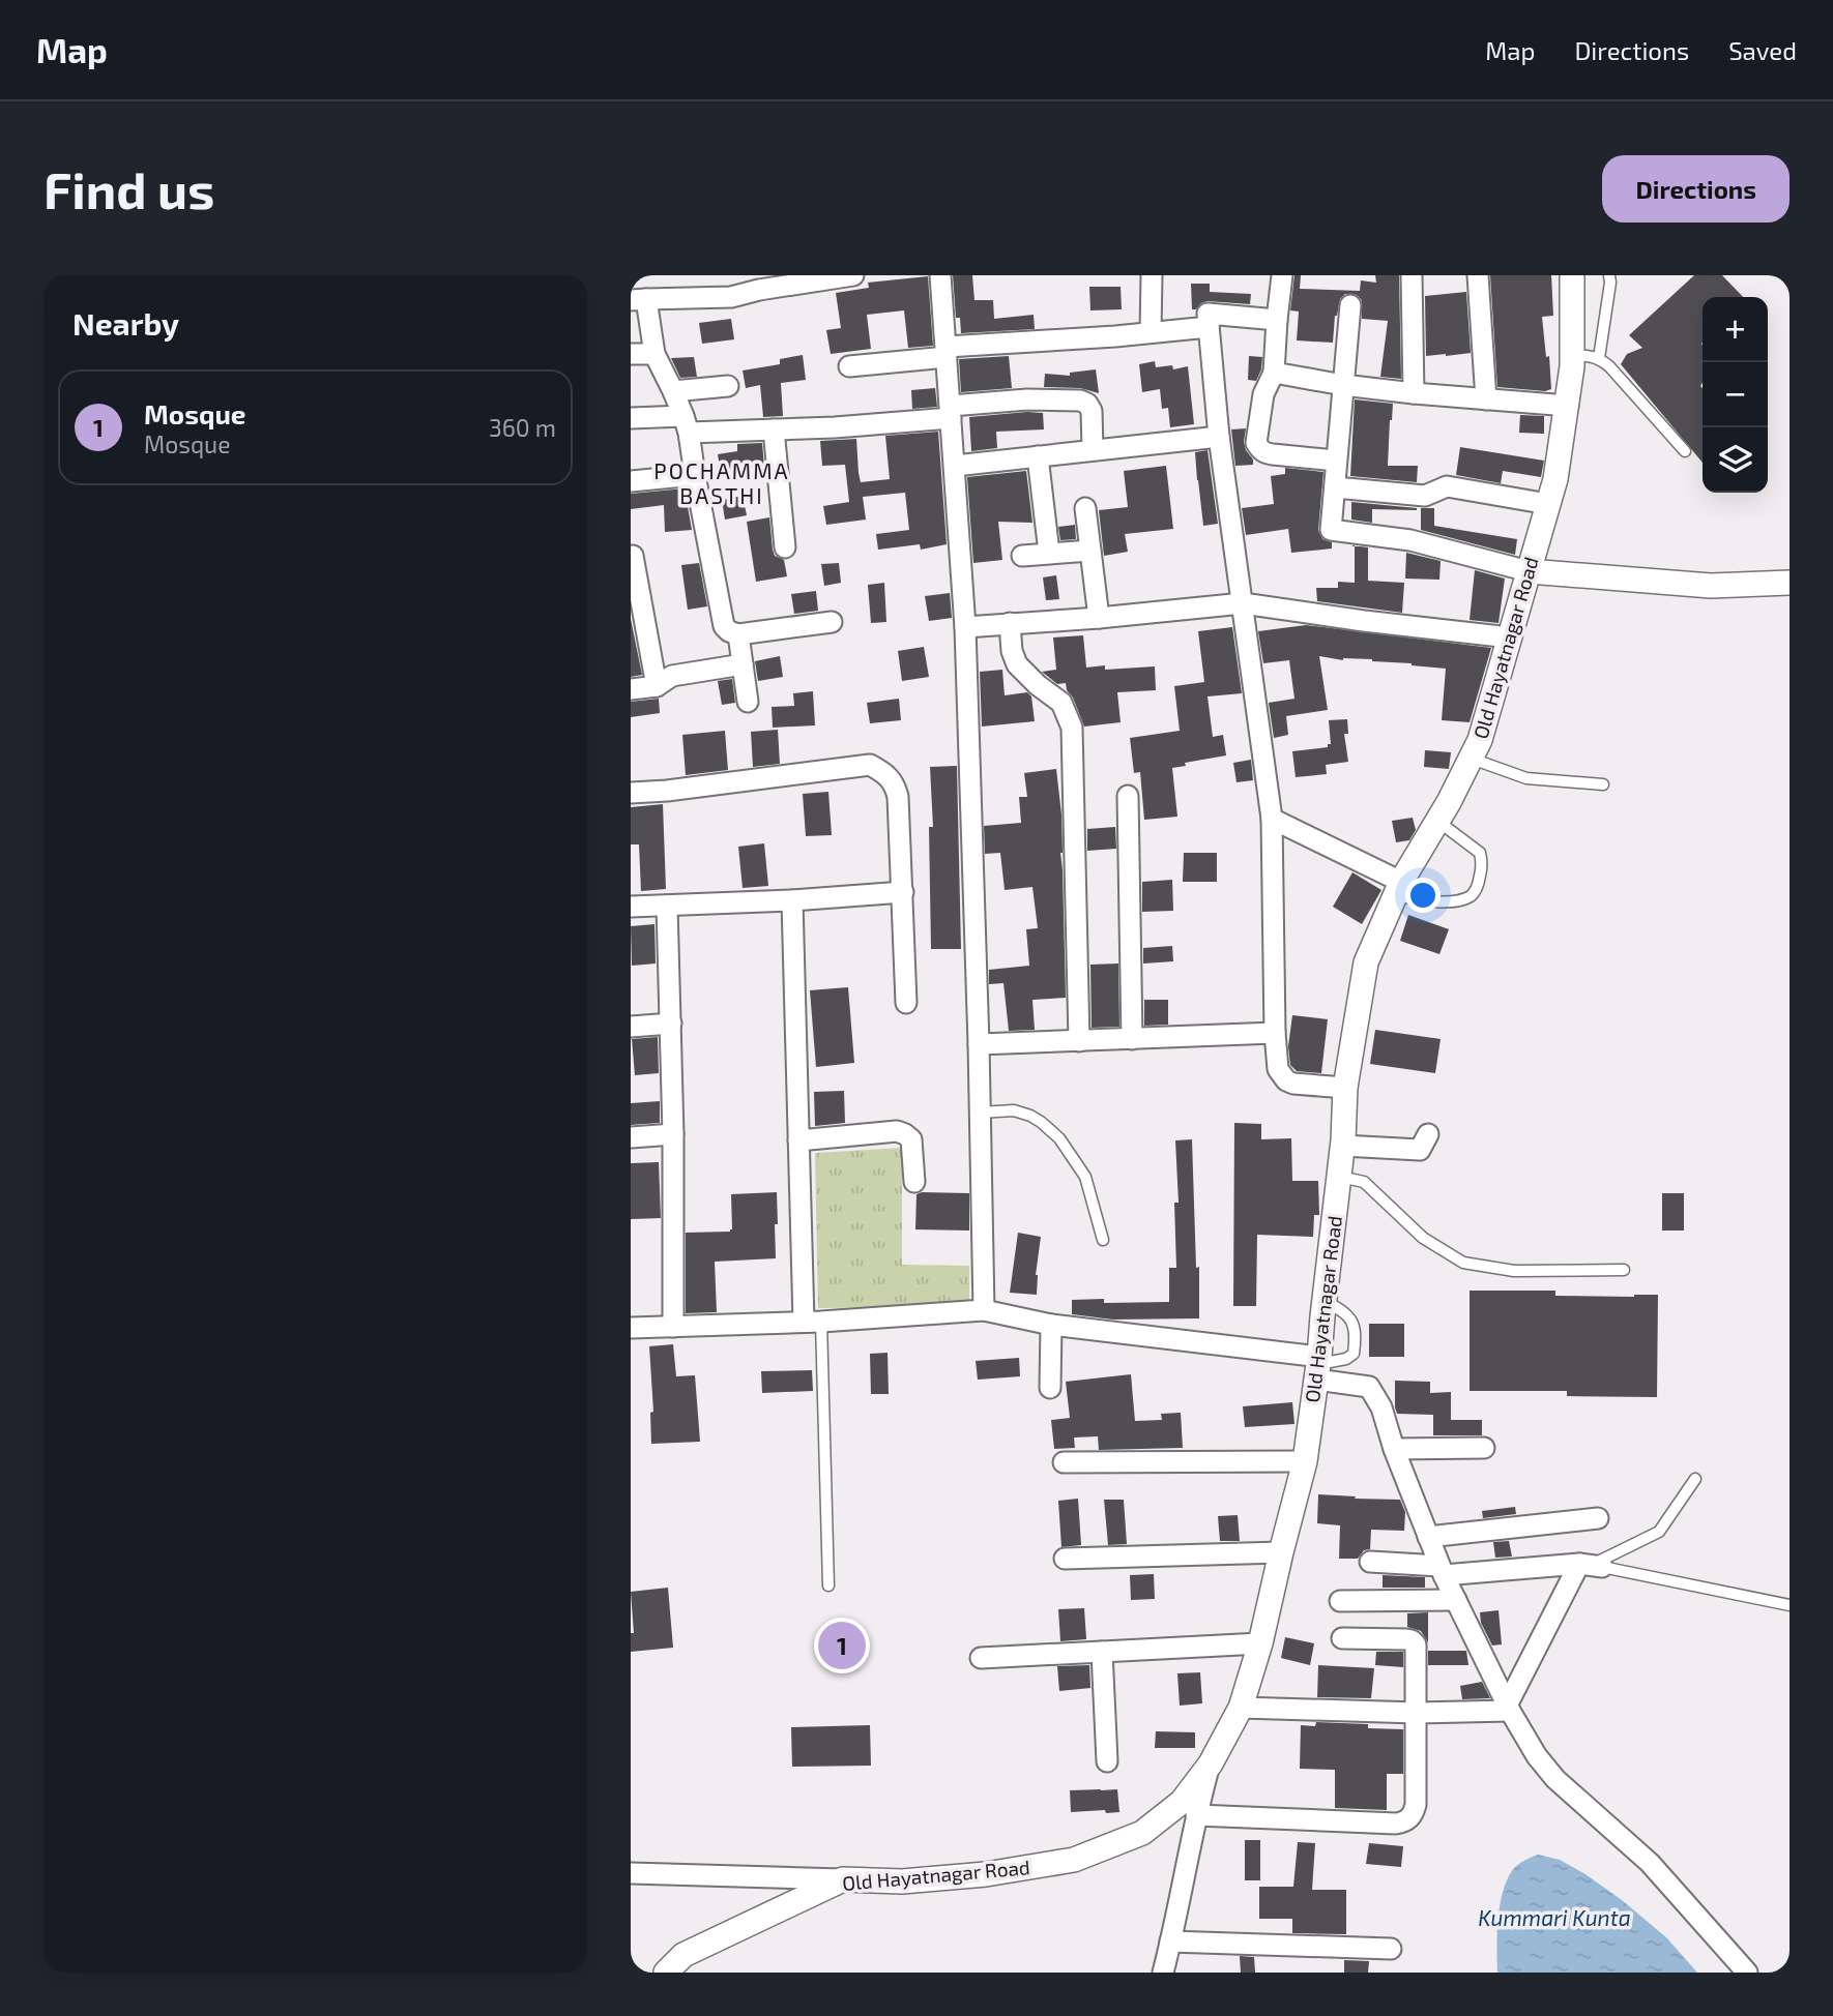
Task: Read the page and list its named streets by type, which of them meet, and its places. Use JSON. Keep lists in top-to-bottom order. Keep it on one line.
{"streets":{"street":["Old Hayatnagar Road"]},"districts":["POCHAMMA BASTHI"],"water":["Kummari Kunta"],"page":{"header":"Map","nav":["Map","Directions","Saved"],"buttons":"Directions","title":"Find us","heading":"Nearby","map_buttons":["+","−"],"list":[{"mark":"1","name":"Mosque","note":"Mosque","value":"360 m"}],"pins":"1"}}
